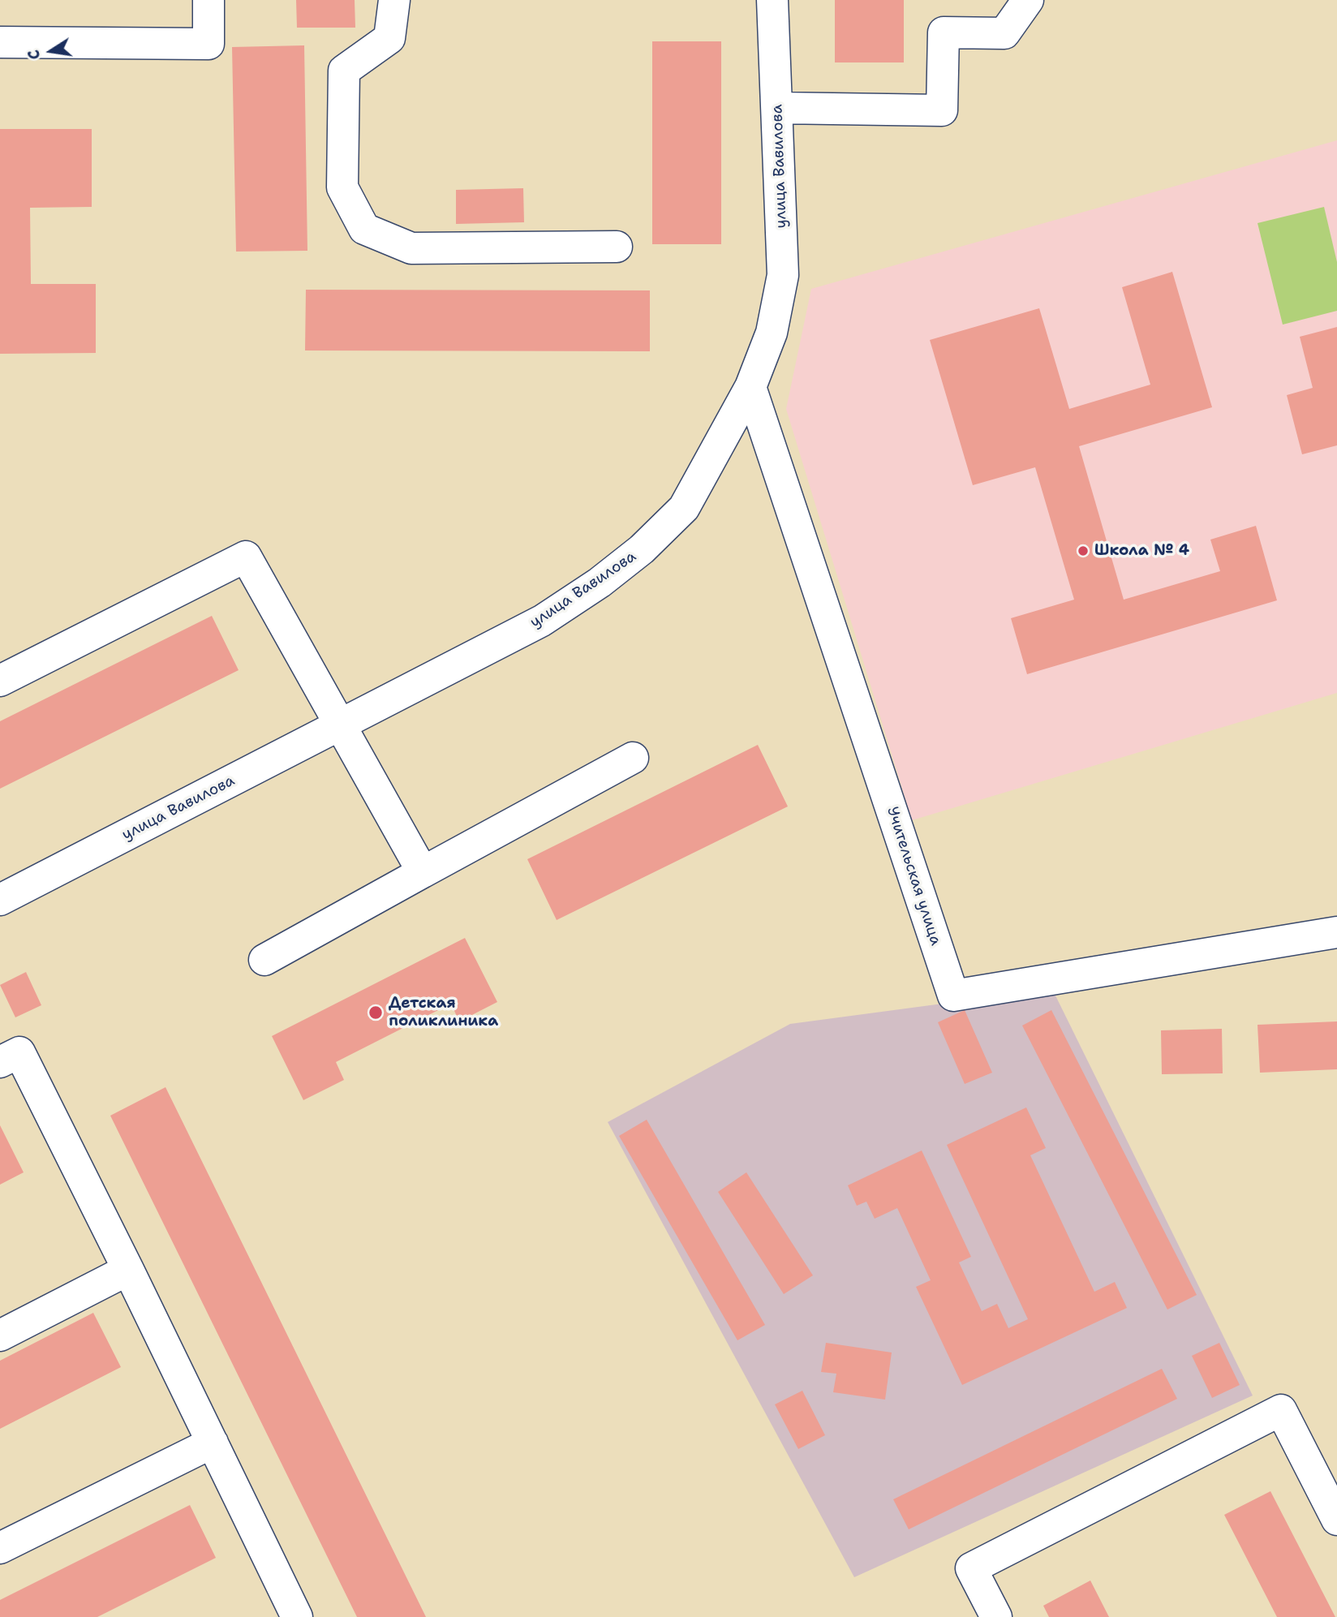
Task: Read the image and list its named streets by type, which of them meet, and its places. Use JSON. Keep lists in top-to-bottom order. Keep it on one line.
{"streets":{"street":["улица Вавилова","Учительская улица"]},"crossings":[["улица Вавилова","Учительская улица"]],"places":["Школа № 4","Детская поликлиника"],"north":"left"}
